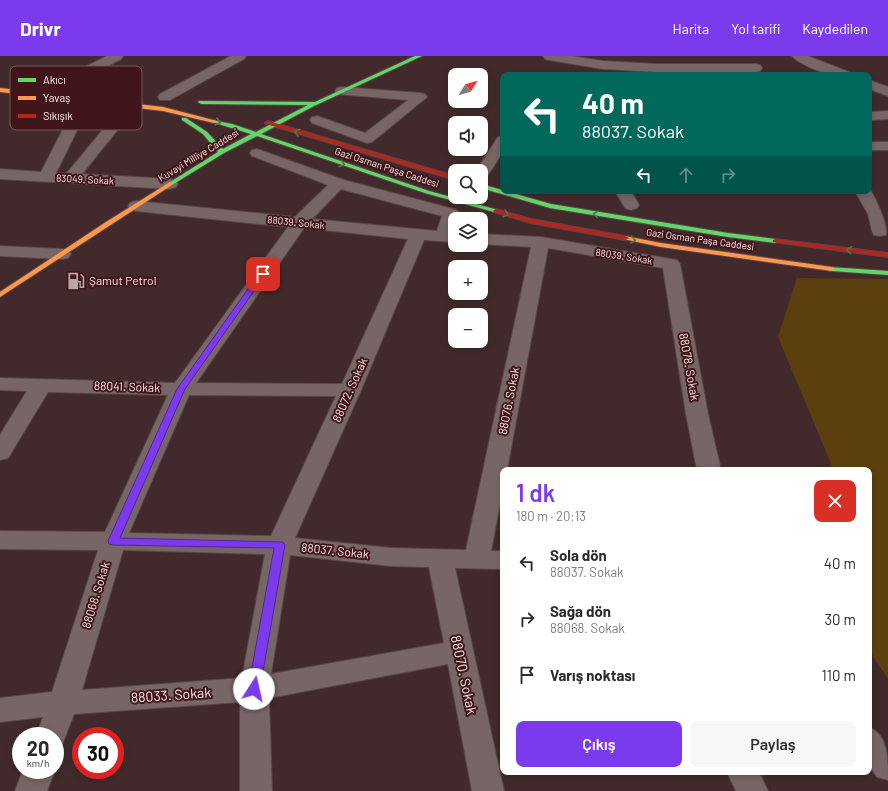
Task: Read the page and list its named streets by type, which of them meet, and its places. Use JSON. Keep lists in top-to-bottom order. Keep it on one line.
{"streets":{"main road":["Kuvayi Milliye Caddesi","Gazi Osman Paşa Caddesi"],"street":["83049. Sokak","88039. Sokak","88078. Sokak","88041. Sokak","88072. Sokak","88076. Sokak","88037. Sokak","88068. Sokak","88070. Sokak","88033. Sokak"]},"crossings":[["Kuvayi Milliye Caddesi","Gazi Osman Paşa Caddesi"],["Kuvayi Milliye Caddesi","83049. Sokak"],["Kuvayi Milliye Caddesi","88039. Sokak"],["88039. Sokak","88078. Sokak"],["88039. Sokak","88072. Sokak"],["88039. Sokak","88076. Sokak"],["88039. Sokak","88068. Sokak"],["88041. Sokak","88072. Sokak"],["88041. Sokak","88068. Sokak"],["88072. Sokak","88037. Sokak"],["88072. Sokak","88033. Sokak"],["88076. Sokak","88037. Sokak"],["88037. Sokak","88068. Sokak"],["88037. Sokak","88070. Sokak"],["88068. Sokak","88033. Sokak"],["88070. Sokak","88033. Sokak"]],"places":{"fuel station":["Şamut Petrol"]},"legend":["Akıcı","Yavaş","Sıkışık"],"north":"top right","page":{"header":"Drivr","nav":["Harita","Yol tarifi","Kaydedilen"],"map_buttons":["+","−"],"turn":["40 m","88037. Sokak"],"heading":["1 dk","180 m · 20:13"],"list":[{"name":"Sola dön","note":"88037. Sokak","value":"40 m"},{"name":"Sağa dön","note":"88068. Sokak","value":"30 m"},{"name":"Varış noktası","value":"110 m"}],"buttons":["Çıkış","Paylaş"],"speed":"20 km/h","limit":"30"}}
